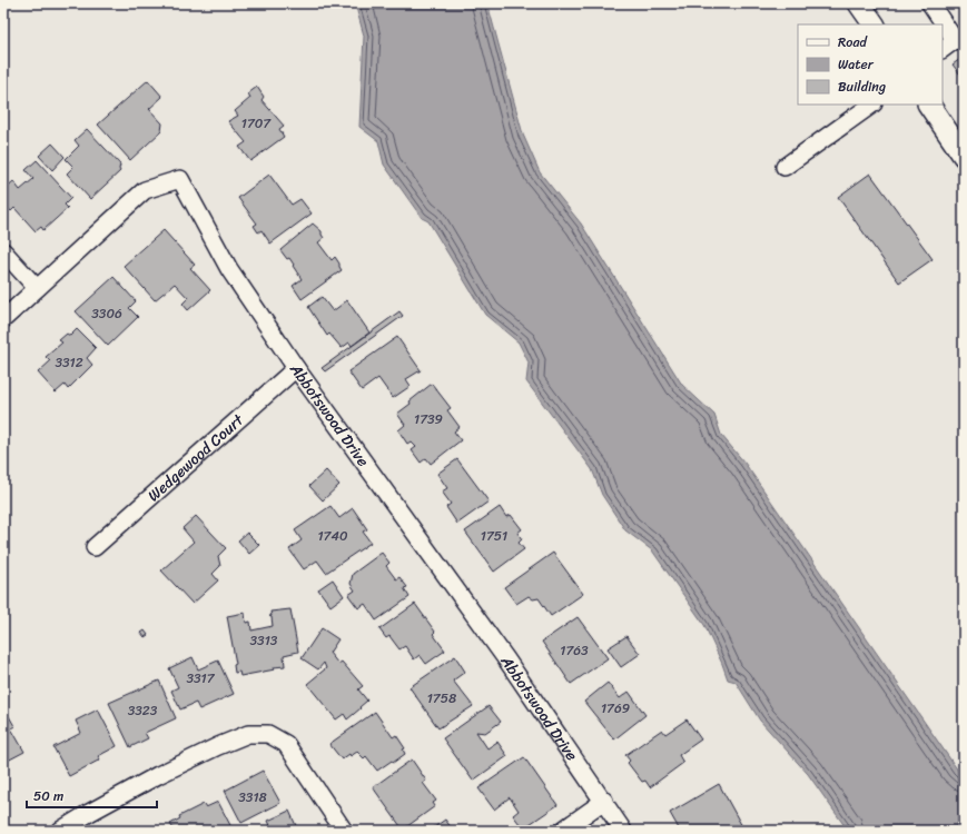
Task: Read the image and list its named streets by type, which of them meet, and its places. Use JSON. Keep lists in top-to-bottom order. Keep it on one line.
{"streets":{"street":["Abbotswood Drive","Wedgewood Court"]},"crossings":[["Abbotswood Drive","Wedgewood Court"]],"house_numbers":["1707","3306","3312","1739","1740","1751","3313","1763","3317","1758","1769","3323","3318"],"legend":["Road","Water","Building"],"scale_bar":"50 m"}
